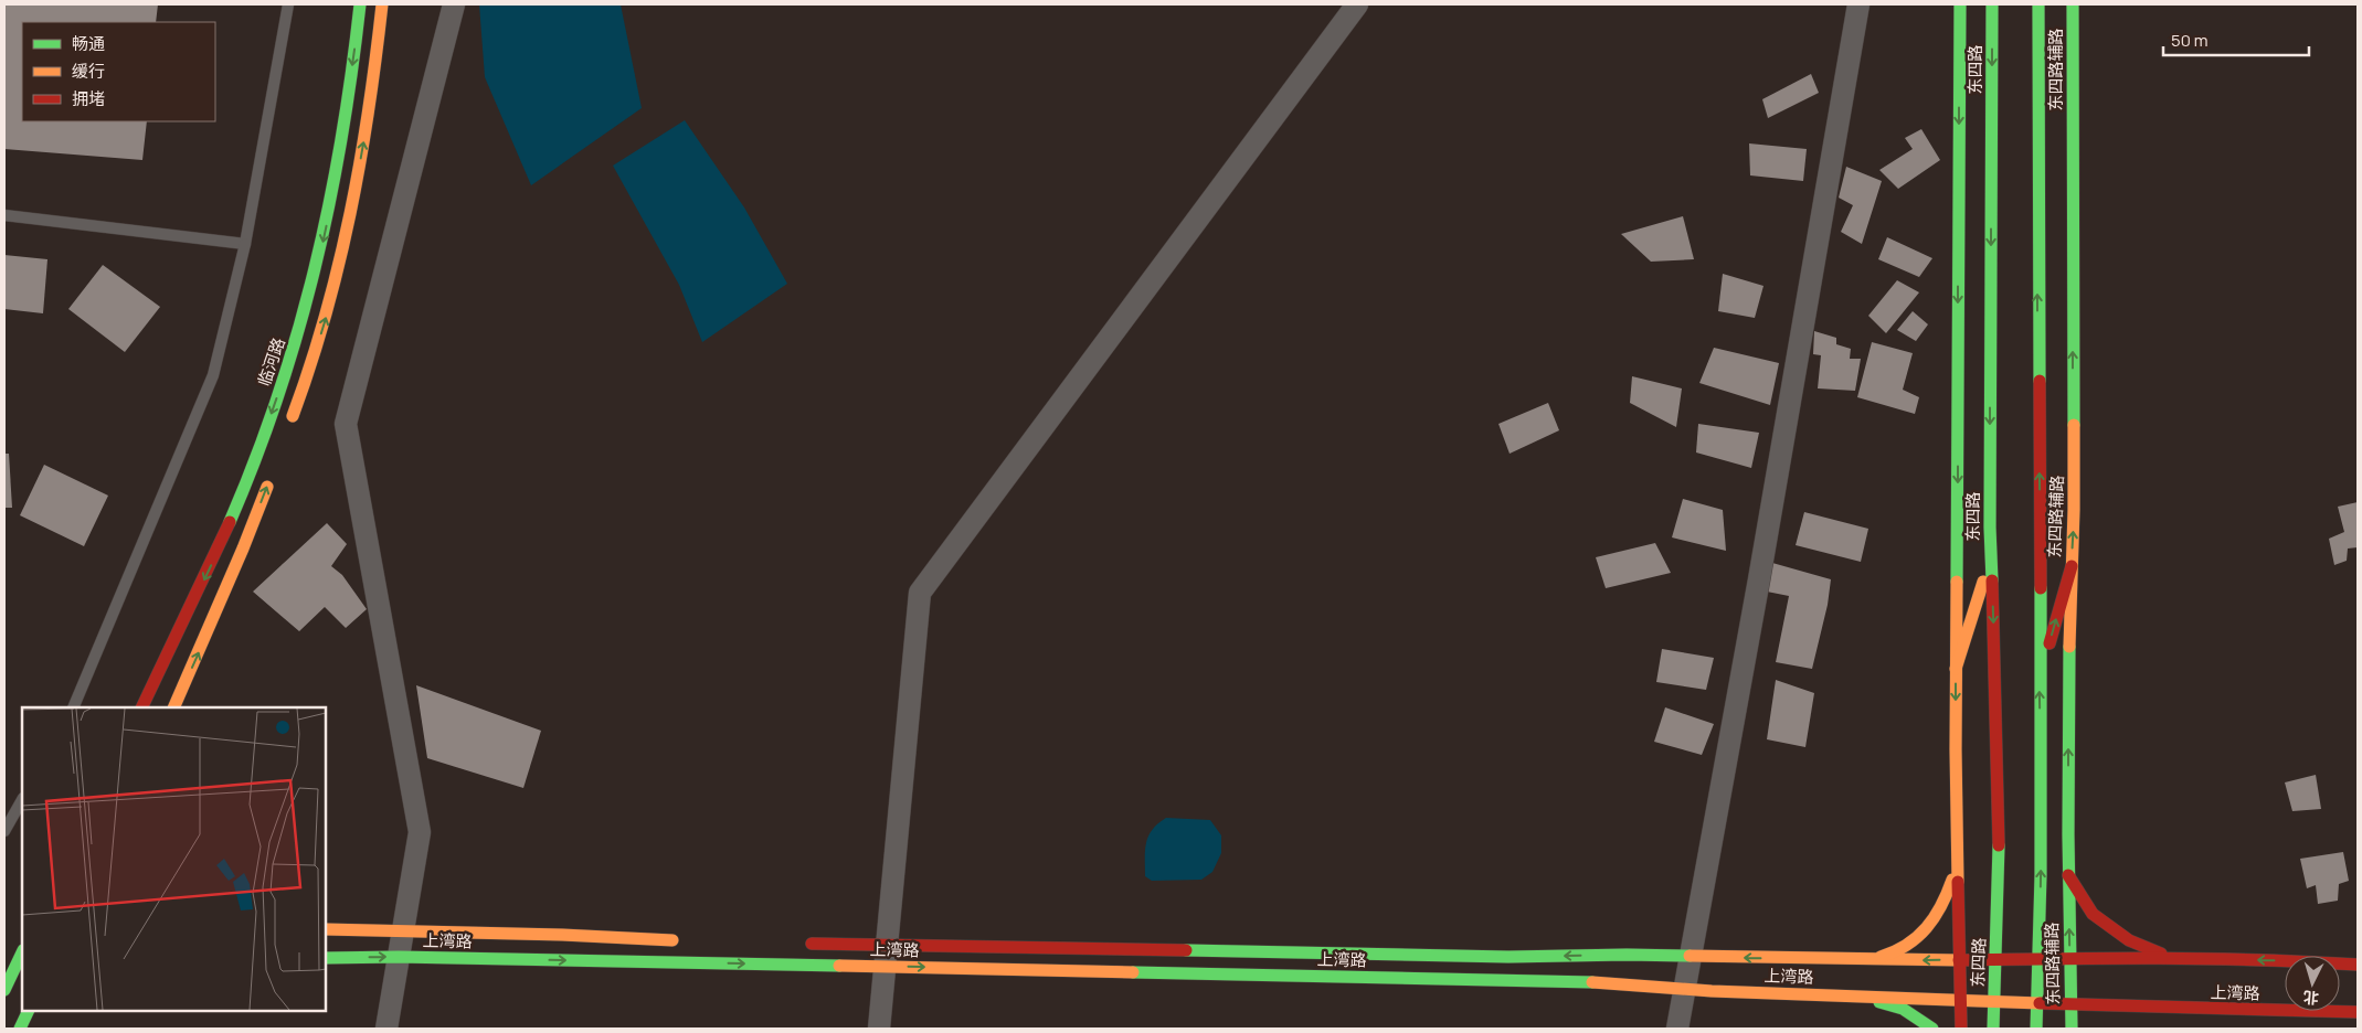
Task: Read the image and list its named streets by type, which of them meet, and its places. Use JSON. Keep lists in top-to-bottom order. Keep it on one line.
{"streets":{"main road":["东四路","东四路辅路","临河路","上湾路"]},"crossings":[["东四路","上湾路"],["东四路辅路","上湾路"]],"legend":["畅通","缓行","拥堵"],"scale_bar":"50 m","north":"bottom"}
